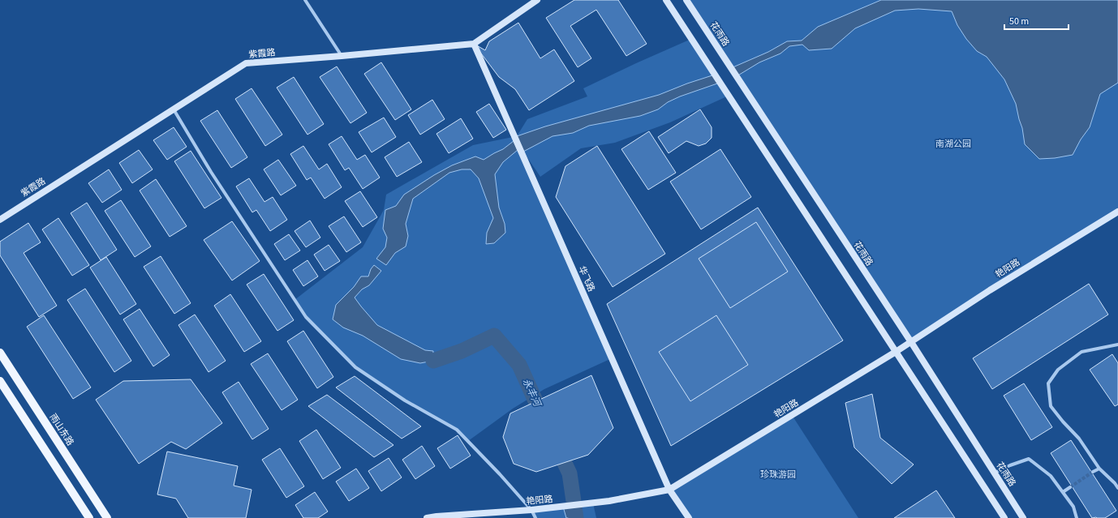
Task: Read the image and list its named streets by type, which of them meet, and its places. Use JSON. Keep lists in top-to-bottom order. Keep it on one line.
{"streets":{"main road":["雨山东路"],"street":["花雨路","紫霞路","艳阳路","华飞路"]},"crossings":[["花雨路","艳阳路"],["紫霞路","华飞路"],["艳阳路","华飞路"]],"water":["永丰河"],"parks":["南湖公园","珍珠游园"],"scale_bar":"50 m"}
